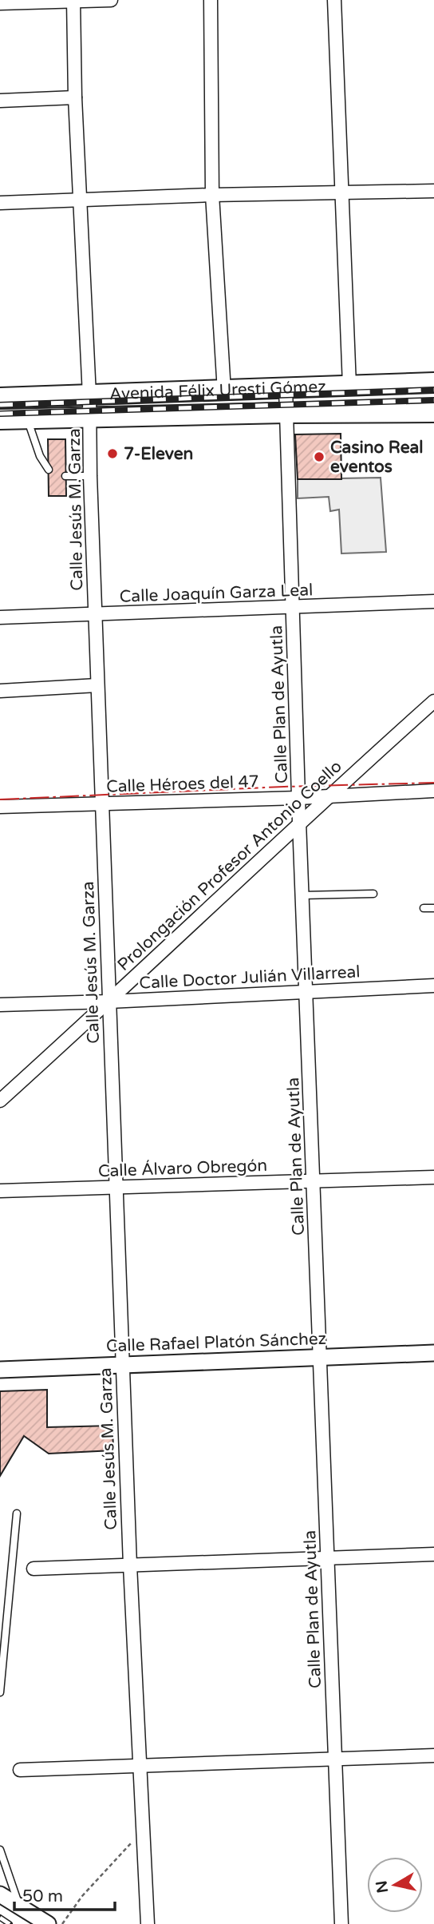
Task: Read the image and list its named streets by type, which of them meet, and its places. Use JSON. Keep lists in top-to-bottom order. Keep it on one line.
{"streets":{"main road":["Avenida Félix Uresti Gómez"],"street":["Calle Jesús M. Garza","Calle Joaquín Garza Leal","Calle Plan de Ayutla","Calle Héroes del 47","Prolongación Profesor Antonio Coello","Calle Doctor Julián Villarreal","Calle Álvaro Obregón","Calle Rafael Platón Sánchez"]},"crossings":[["Avenida Félix Uresti Gómez","Calle Jesús M. Garza"],["Avenida Félix Uresti Gómez","Calle Plan de Ayutla"],["Calle Jesús M. Garza","Calle Joaquín Garza Leal"],["Calle Jesús M. Garza","Calle Héroes del 47"],["Calle Jesús M. Garza","Prolongación Profesor Antonio Coello"],["Calle Jesús M. Garza","Calle Doctor Julián Villarreal"],["Calle Jesús M. Garza","Calle Álvaro Obregón"],["Calle Jesús M. Garza","Calle Rafael Platón Sánchez"],["Calle Joaquín Garza Leal","Calle Plan de Ayutla"],["Calle Plan de Ayutla","Calle Héroes del 47"],["Calle Plan de Ayutla","Prolongación Profesor Antonio Coello"],["Calle Plan de Ayutla","Calle Doctor Julián Villarreal"],["Calle Plan de Ayutla","Calle Álvaro Obregón"],["Calle Plan de Ayutla","Calle Rafael Platón Sánchez"],["Calle Héroes del 47","Prolongación Profesor Antonio Coello"],["Prolongación Profesor Antonio Coello","Calle Doctor Julián Villarreal"]],"places":["7-Eleven","Casino Real eventos"],"scale_bar":"50 m","north":"left"}
